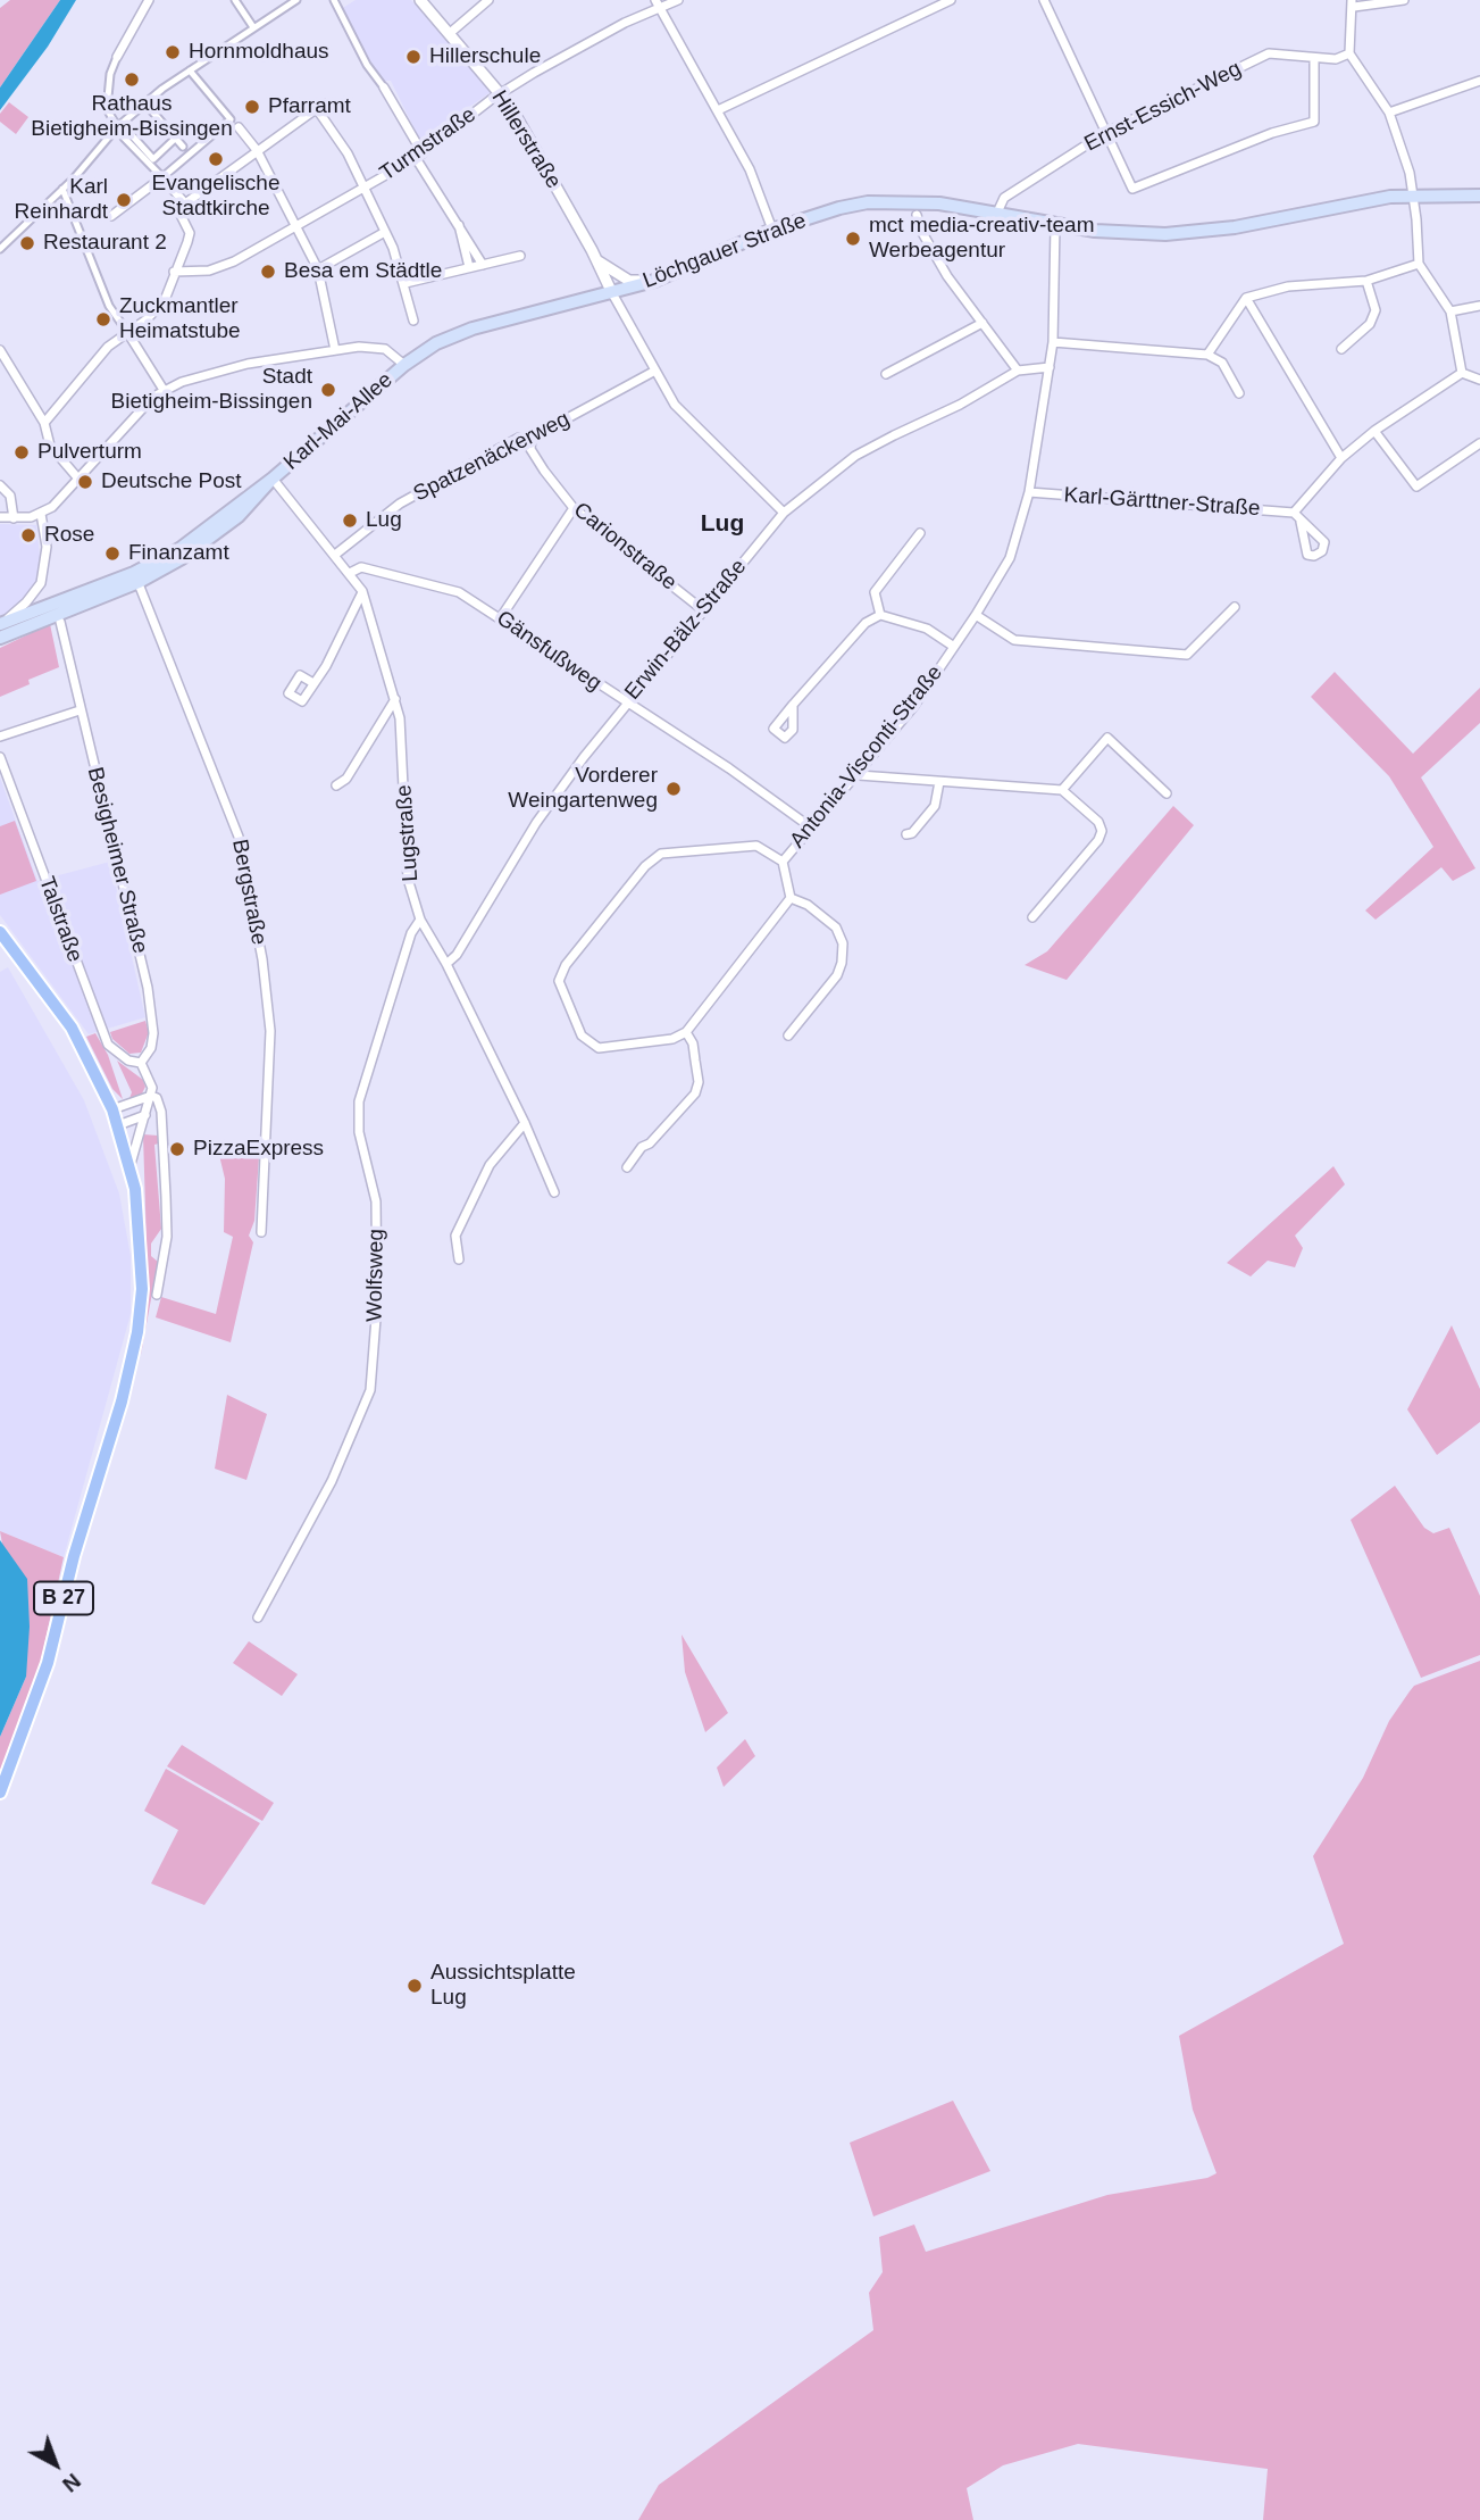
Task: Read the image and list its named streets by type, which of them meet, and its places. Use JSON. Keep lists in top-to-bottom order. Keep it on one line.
{"streets":{"main road":["Löchgauer Straße","Karl-Mai-Allee","B 27"],"street":["Ernst-Essich-Weg","Hillerstraße","Turmstraße","Spatzenäckerweg","Karl-Gärttner-Straße","Carionstraße","Erwin-Bälz-Straße","Gänsfußweg","Antonia-Visconti-Straße","Lugstraße","Besigheimer Straße","Bergstraße","Talstraße","Wolfsweg"]},"crossings":[["Ernst-Essich-Weg","Löchgauer Straße"],["Hillerstraße","Turmstraße"],["Hillerstraße","Löchgauer Straße"],["Löchgauer Straße","Karl-Mai-Allee"],["Löchgauer Straße","Antonia-Visconti-Straße"],["Karl-Mai-Allee","Lugstraße"],["Karl-Mai-Allee","Bergstraße"],["Spatzenäckerweg","Carionstraße"],["Spatzenäckerweg","Lugstraße"],["Karl-Gärttner-Straße","Antonia-Visconti-Straße"],["Carionstraße","Erwin-Bälz-Straße"],["Erwin-Bälz-Straße","Gänsfußweg"],["Erwin-Bälz-Straße","Antonia-Visconti-Straße"],["Erwin-Bälz-Straße","Lugstraße"],["Gänsfußweg","Antonia-Visconti-Straße"],["Gänsfußweg","Lugstraße"],["Lugstraße","Wolfsweg"],["Besigheimer Straße","Talstraße"]],"districts":["Lug"],"places":["Hornmoldhaus","Hillerschule","Rathaus Bietigheim-Bissingen","Pfarramt","Evangelische Stadtkirche","Karl Reinhardt","mct media-creativ-team Werbeagentur","Restaurant 2","Besa em Städtle","Zuckmantler Heimatstube","Stadt Bietigheim-Bissingen","Pulverturm","Deutsche Post","Lug","Rose","Finanzamt","Vorderer Weingartenweg","PizzaExpress","Aussichtsplatte Lug"],"north":"bottom right"}
